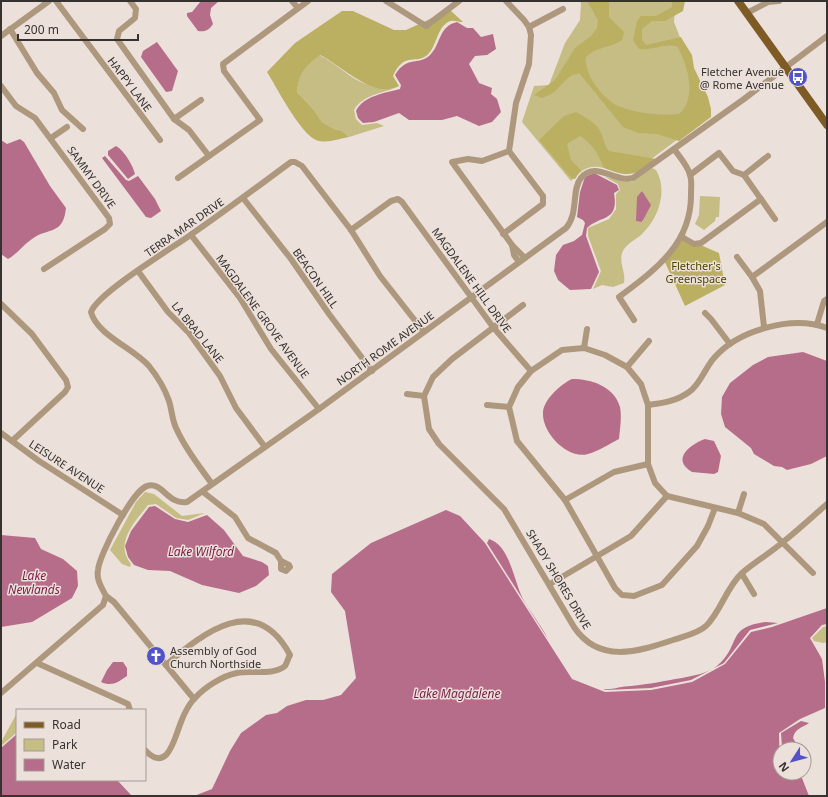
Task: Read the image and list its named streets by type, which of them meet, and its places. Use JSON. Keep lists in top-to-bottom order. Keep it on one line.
{"streets":{"street":["HAPPY LANE","SAMMY DRIVE","TERRA MAR DRIVE","BEACON HILL","MAGDALENE HILL DRIVE","MAGDALENE GROVE AVENUE","LA BRAD LANE","NORTH ROME AVENUE","LEISURE AVENUE","SHADY SHORES DRIVE"]},"crossings":[["TERRA MAR DRIVE","BEACON HILL"],["TERRA MAR DRIVE","MAGDALENE HILL DRIVE"],["TERRA MAR DRIVE","MAGDALENE GROVE AVENUE"],["TERRA MAR DRIVE","LA BRAD LANE"],["TERRA MAR DRIVE","NORTH ROME AVENUE"],["BEACON HILL","NORTH ROME AVENUE"],["MAGDALENE HILL DRIVE","NORTH ROME AVENUE"],["MAGDALENE GROVE AVENUE","NORTH ROME AVENUE"],["LA BRAD LANE","NORTH ROME AVENUE"],["NORTH ROME AVENUE","LEISURE AVENUE"]],"water":["Lake Wilford","Lake Newlands","Lake Magdalene"],"parks":["Fletcher's Greenspace"],"places":{"bus stop":["Fletcher Avenue @ Rome Avenue"],"church":["Assembly of God Church Northside"]},"legend":["Road","Park","Water"],"scale_bar":"200 m","north":"bottom left"}
